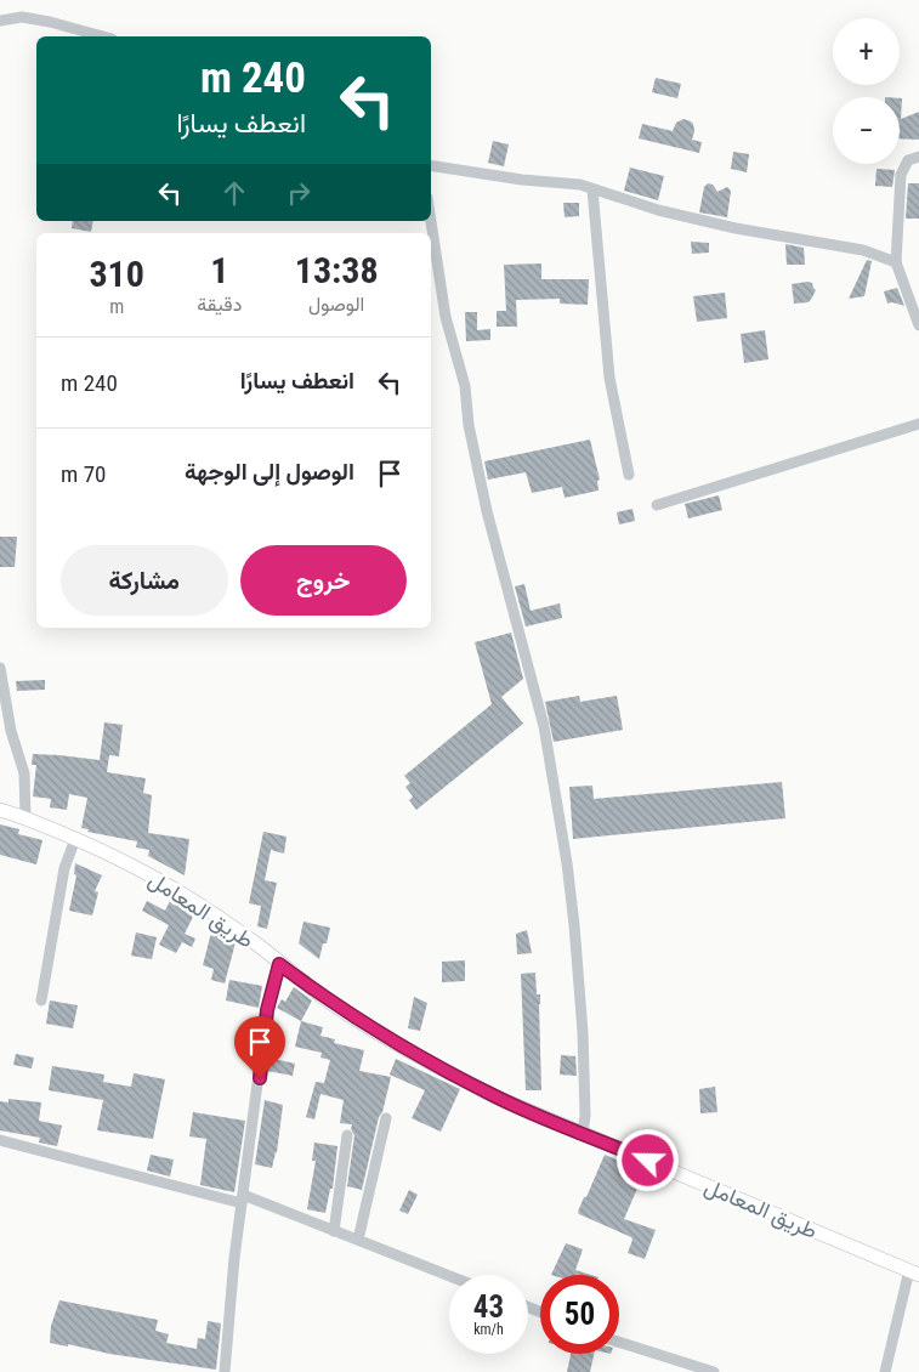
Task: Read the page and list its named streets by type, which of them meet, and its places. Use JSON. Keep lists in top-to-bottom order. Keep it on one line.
{"streets":{"main road":["طريق المعامل"]},"page":{"map_buttons":["+","−"],"turn":["240 m","انعطف يسارًا"],"eta":["13:38","الوصول","1","دقيقة","310","m"],"list":[{"name":"انعطف يسارًا","value":"240 m"},{"name":"الوصول إلى الوجهة","value":"70 m"}],"buttons":["خروج","مشاركة"],"speed":"43 km/h","limit":"50"}}
